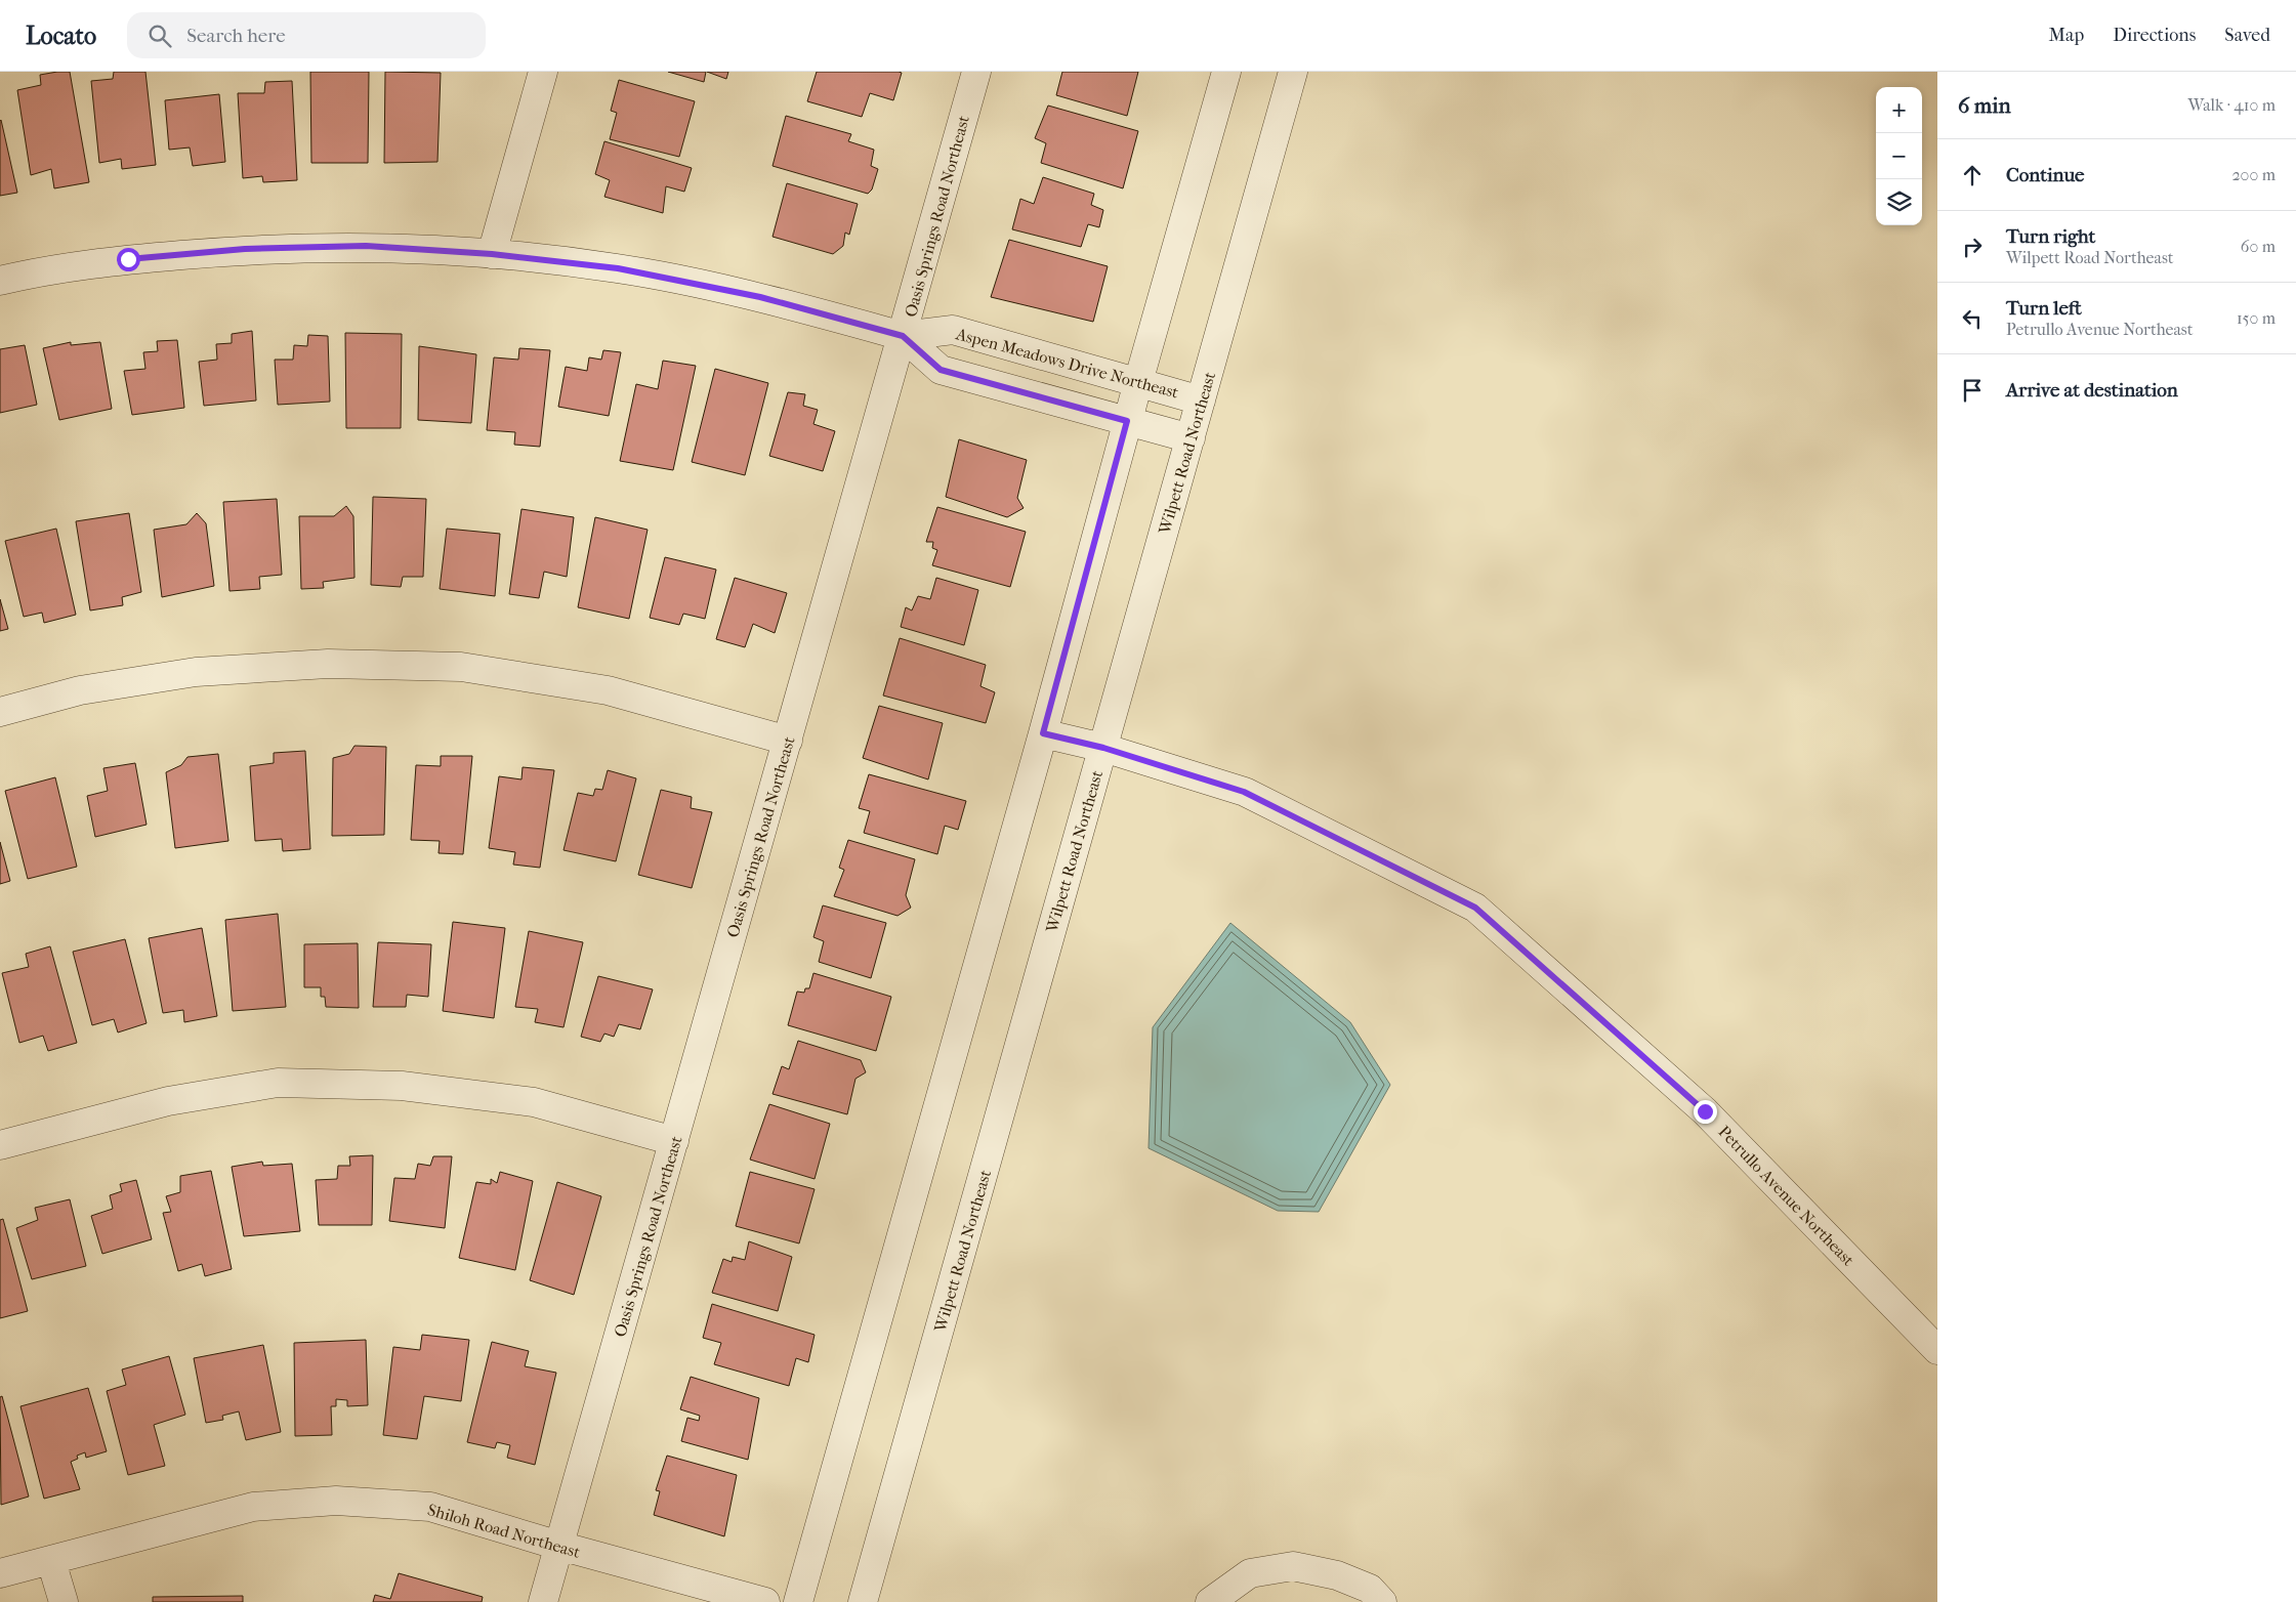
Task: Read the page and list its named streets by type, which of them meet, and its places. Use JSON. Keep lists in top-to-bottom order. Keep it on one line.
{"streets":{"street":["Oasis Springs Road Northeast","Aspen Meadows Drive Northeast","Wilpett Road Northeast","Petrullo Avenue Northeast","Shiloh Road Northeast"]},"crossings":[["Oasis Springs Road Northeast","Aspen Meadows Drive Northeast"],["Oasis Springs Road Northeast","Shiloh Road Northeast"],["Aspen Meadows Drive Northeast","Wilpett Road Northeast"],["Wilpett Road Northeast","Petrullo Avenue Northeast"]],"page":{"header":"Locato","search":"Search here","nav":["Map","Directions","Saved"],"heading":["6 min","Walk · 410 m"],"map_buttons":["+","−"],"list":[["Continue","200 m"],["Turn right","Wilpett Road Northeast","60 m"],["Turn left","Petrullo Avenue Northeast","150 m"],"Arrive at destination"]}}
